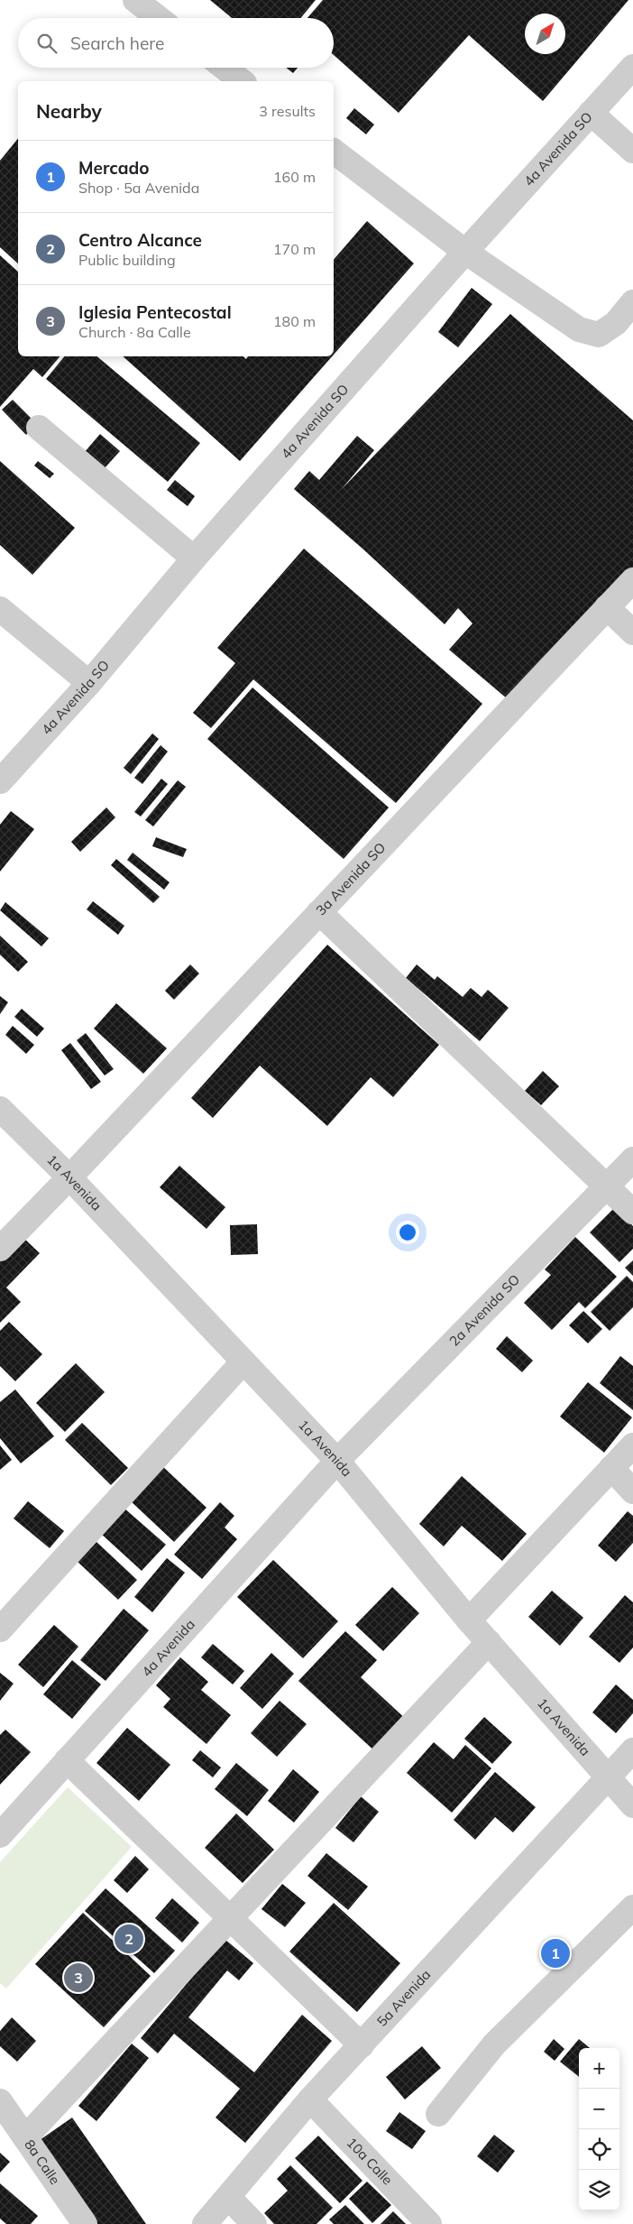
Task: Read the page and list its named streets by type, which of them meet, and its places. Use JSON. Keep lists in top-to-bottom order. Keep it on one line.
{"streets":{"street":["4a Avenida SO","3a Avenida SO","1a Avenida","2a Avenida SO","4a Avenida","5a Avenida","10a Calle","8a Calle"]},"crossings":[["3a Avenida SO","1a Avenida"],["1a Avenida","2a Avenida SO"],["1a Avenida","4a Avenida"],["1a Avenida","5a Avenida"],["2a Avenida SO","4a Avenida"],["5a Avenida","10a Calle"]],"north":"top right","page":{"search":"Search here","heading":["Nearby","3 results"],"list":[{"mark":"1","name":"Mercado","note":"Shop · 5a Avenida","value":"160 m"},{"mark":"2","name":"Centro Alcance","note":"Public building","value":"170 m"},{"mark":"3","name":"Iglesia Pentecostal","note":"Church · 8a Calle","value":"180 m"}],"pins":["2","1","3"],"map_buttons":["+","−"]}}
